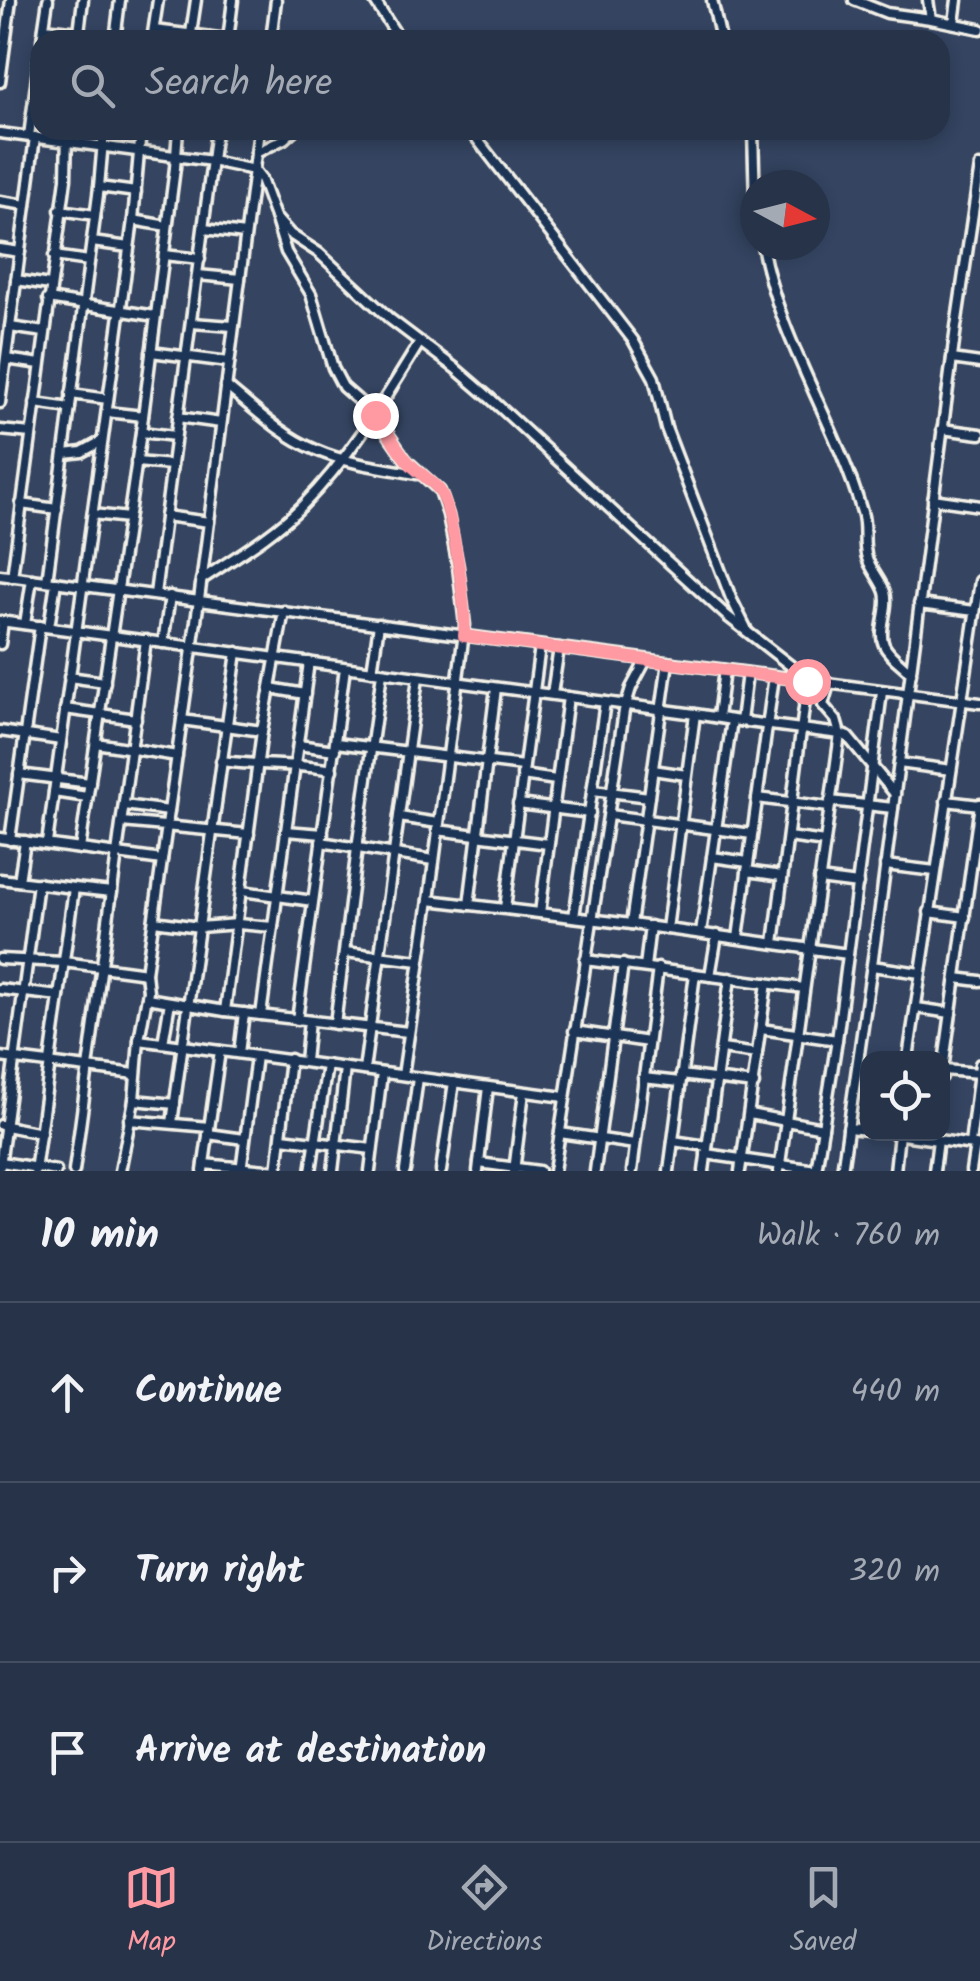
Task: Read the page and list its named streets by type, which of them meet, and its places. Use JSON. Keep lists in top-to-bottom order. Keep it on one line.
{"north":"right","page":{"search":"Search here","heading":["10 min","Walk · 760 m"],"list":[["Continue","440 m"],["Turn right","320 m"],"Arrive at destination"],"nav":["Map","Directions","Saved"]}}
